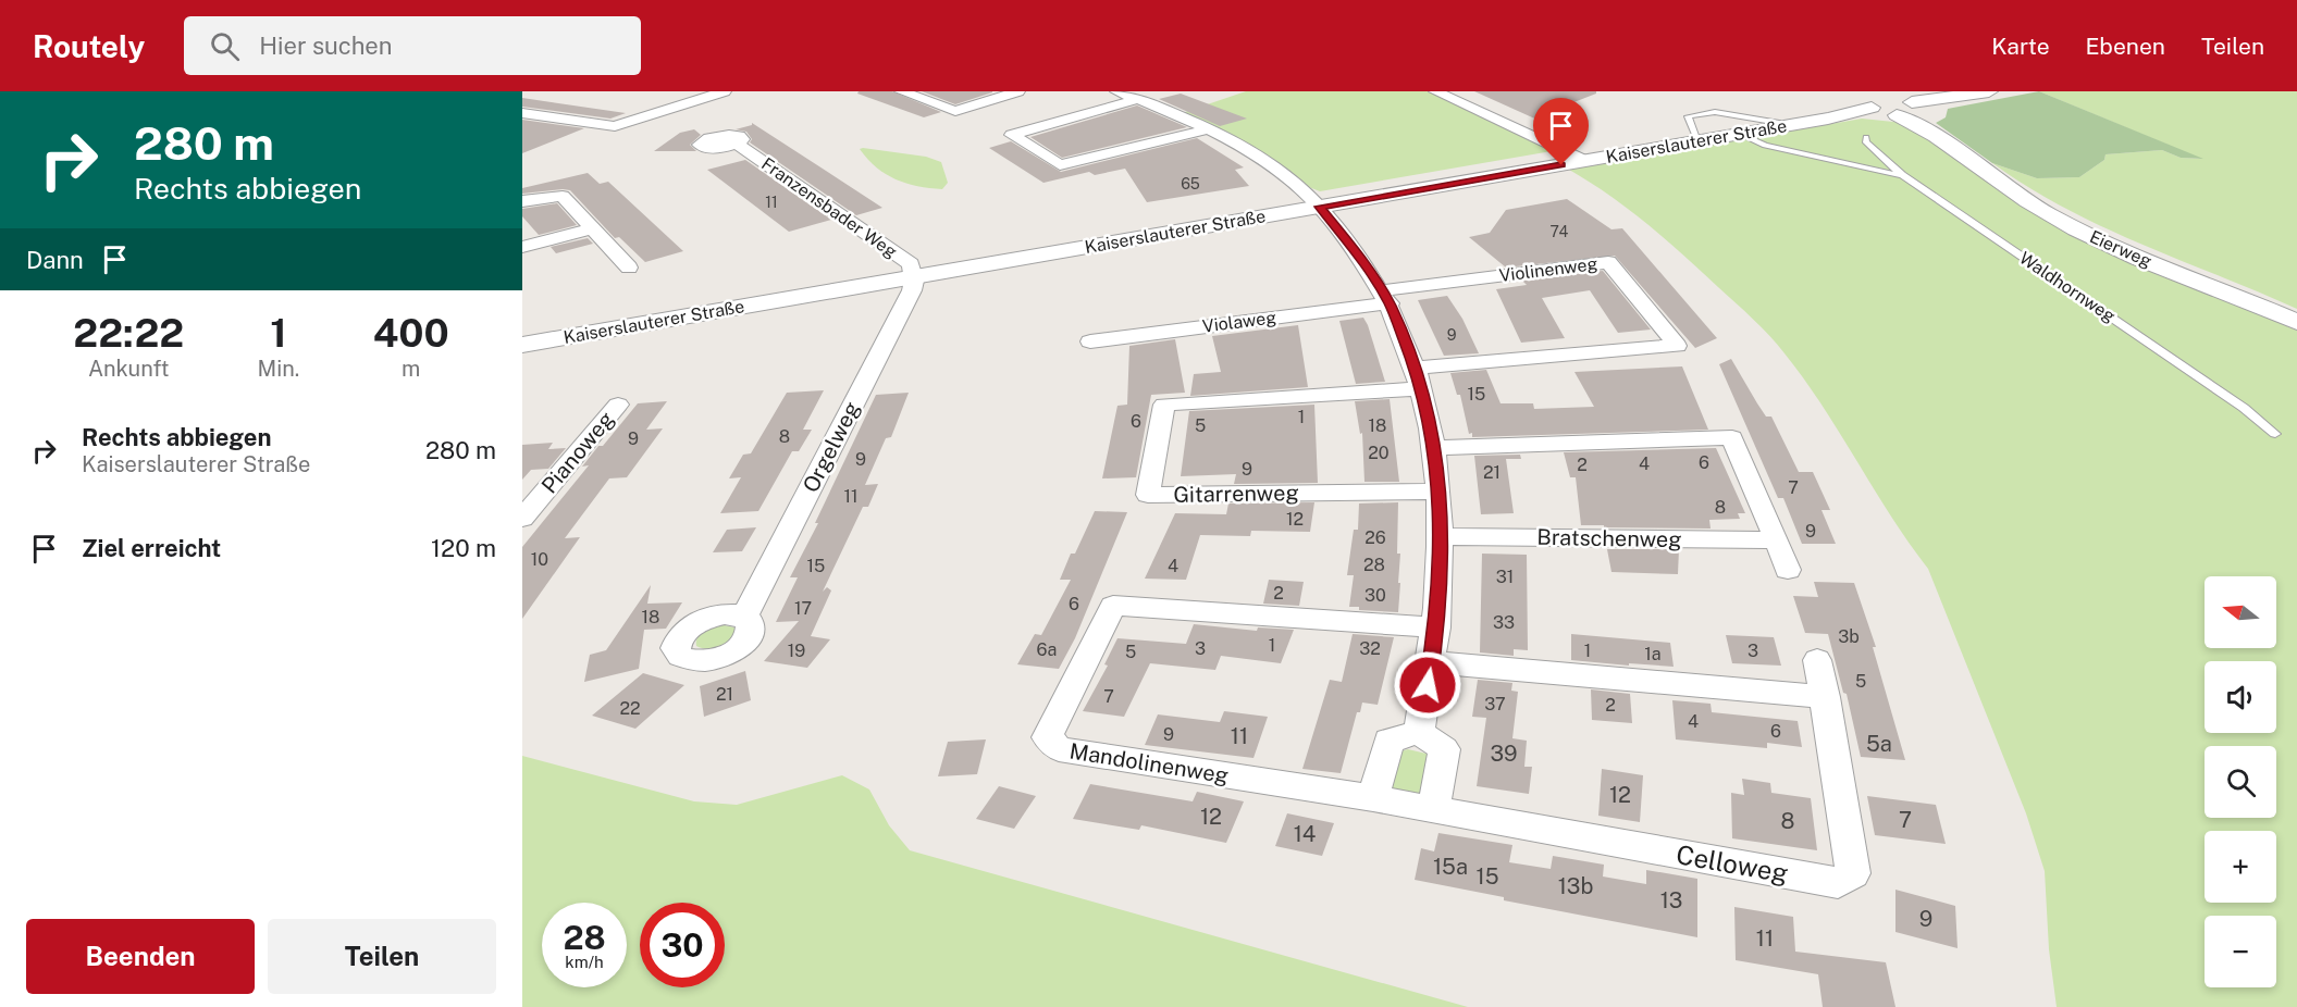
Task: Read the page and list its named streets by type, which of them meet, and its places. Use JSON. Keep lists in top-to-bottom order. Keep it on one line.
{"streets":{"street":["Kaiserslauterer Straße","Franzensbader Weg","Eierweg","Violinenweg","Violaweg","Orgelweg","Pianoweg","Gitarrenweg","Bratschenweg","Mandolinenweg","Celloweg"],"lane":["Waldhornweg"]},"crossings":[["Kaiserslauterer Straße","Franzensbader Weg"],["Kaiserslauterer Straße","Eierweg"],["Kaiserslauterer Straße","Orgelweg"],["Franzensbader Weg","Orgelweg"],["Violinenweg","Violaweg"]],"house_numbers":["65","11","74","9","15","1","6","5","18","8","9","20","9","6","4","2","9","21","7","11","8","12","9","26","10","28","15","4","31","2","30","6","17","18","33","3b","1","3","32","6a","19","1","3","5","1a","5","21","7","37","2","22","4","6","9","11","5a","39","12","12","7","8","14","15a","15","13b","13","9","11"],"north":"left","page":{"header":"Routely","search":"Hier suchen","nav":["Karte","Ebenen","Teilen"],"turn":["280 m","Rechts abbiegen"],"then":"Dann","eta":["22:22","Ankunft","1","Min.","400","m"],"list":[{"name":"Rechts abbiegen","note":"Kaiserslauterer Straße","value":"280 m"},{"name":"Ziel erreicht","value":"120 m"}],"map_buttons":["+","−"],"speed":"28 km/h","limit":"30","buttons":["Beenden","Teilen"]}}
